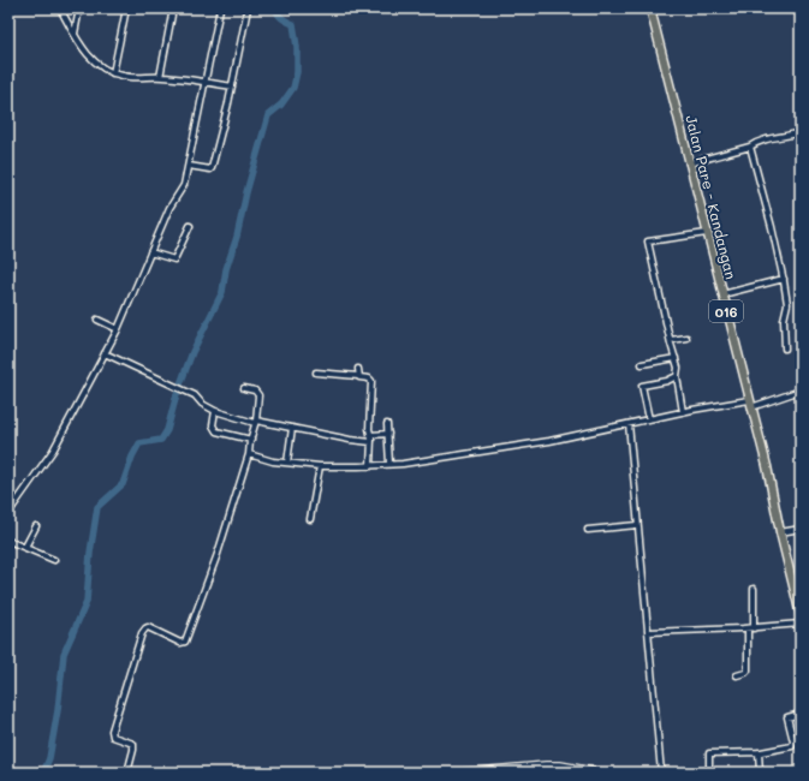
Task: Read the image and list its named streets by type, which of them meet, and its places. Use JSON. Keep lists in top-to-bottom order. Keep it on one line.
{"streets":{"main road":["Jalan Pare - Kandangan","016"]}}
